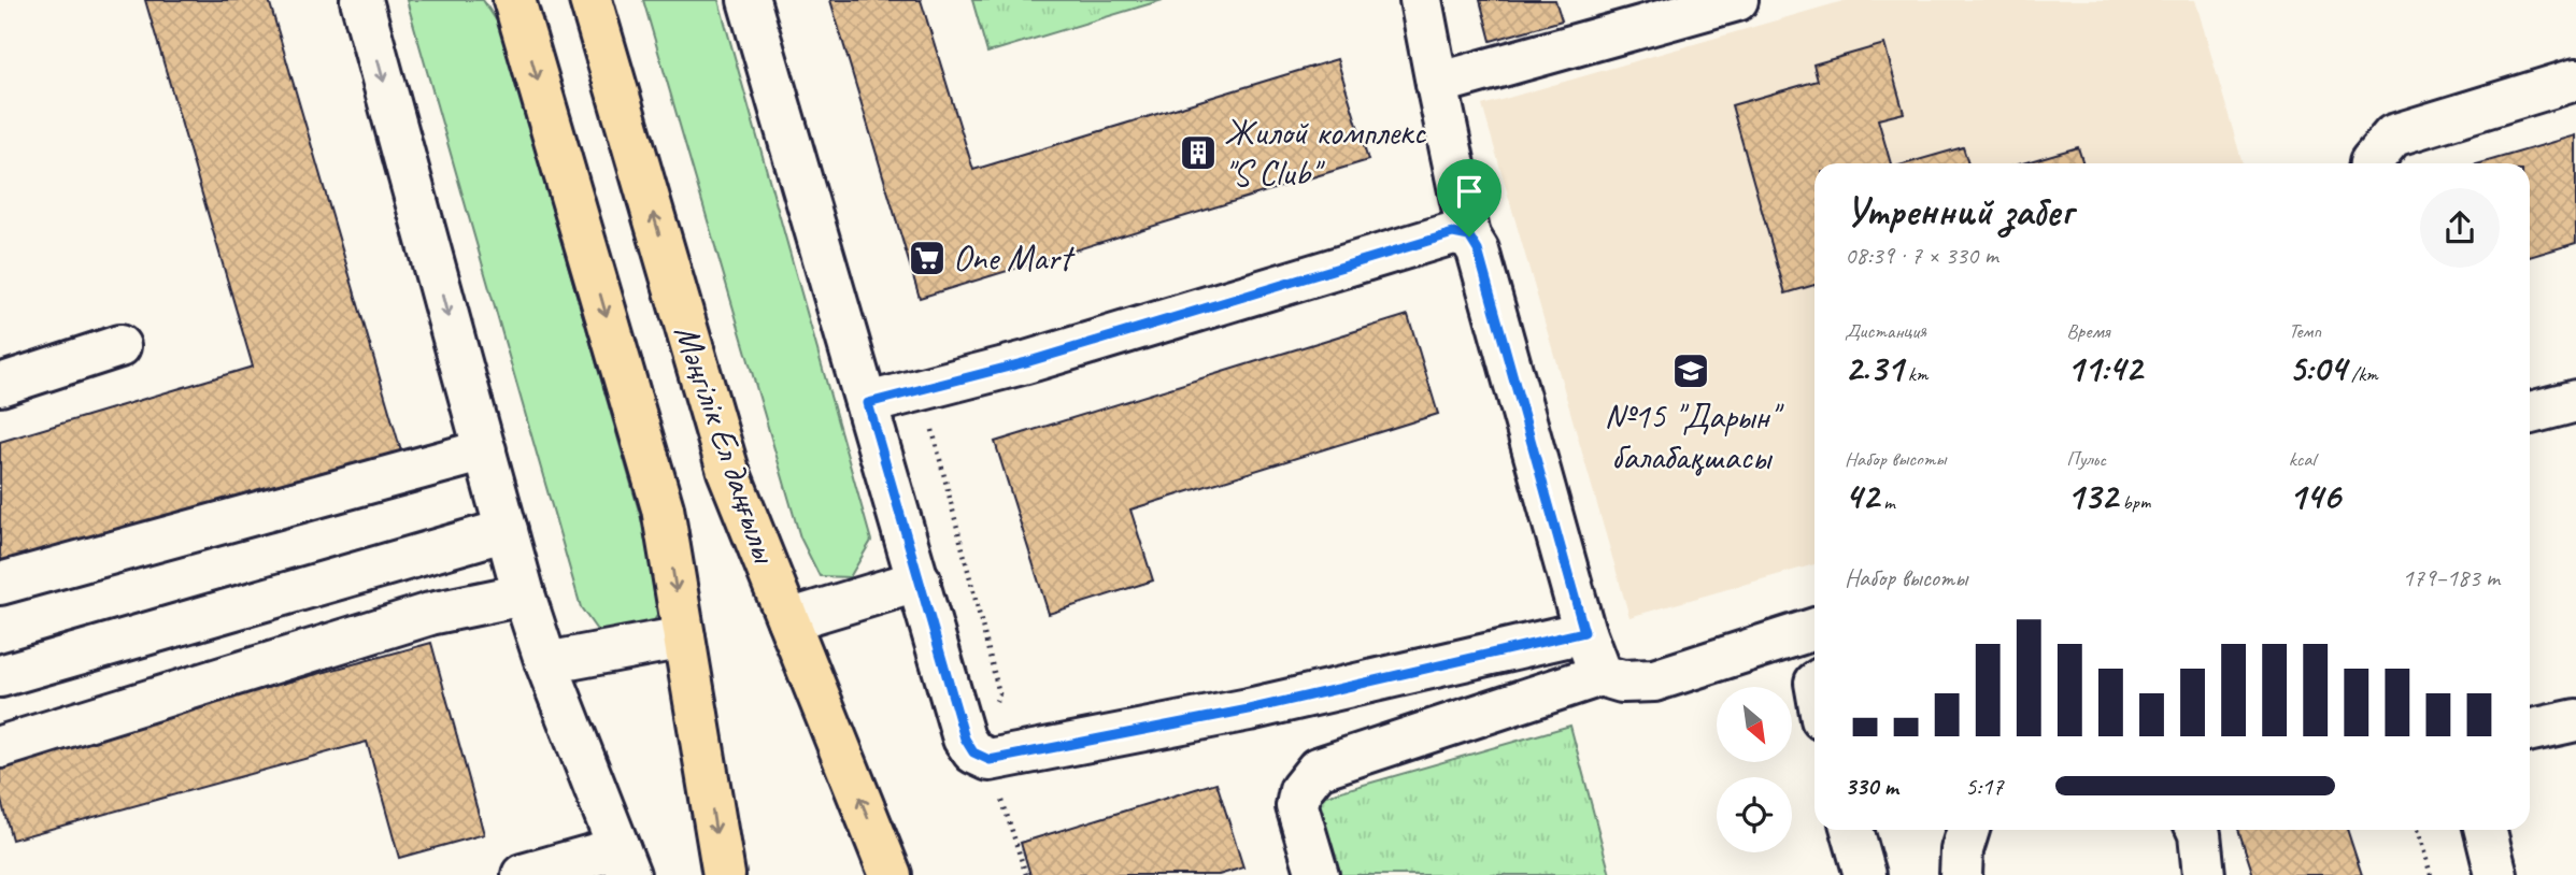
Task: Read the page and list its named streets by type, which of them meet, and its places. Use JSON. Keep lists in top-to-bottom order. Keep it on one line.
{"streets":{"main road":["Мәңгілік Ел даңғылы"]},"places":{"building":["Жилой комплекс \"S Club\""],"supermarket":["One Mart"],"school or university":["№15 \"Дарын\" балабақшасы"]},"north":"bottom right","page":{"heading":["Утренний забег","08:39 · 7 × 330 m"],"stats":[["Дистанция","2.31 km"],["Время","11:42"],["Темп","5:04 /km"],["Набор высоты","42 m"],["Пульс","132 bpm"],["kcal","146"]],"chart":["Набор высоты","179–183 m"],"list":[{"name":"330 m","note":"5:17"}]}}
